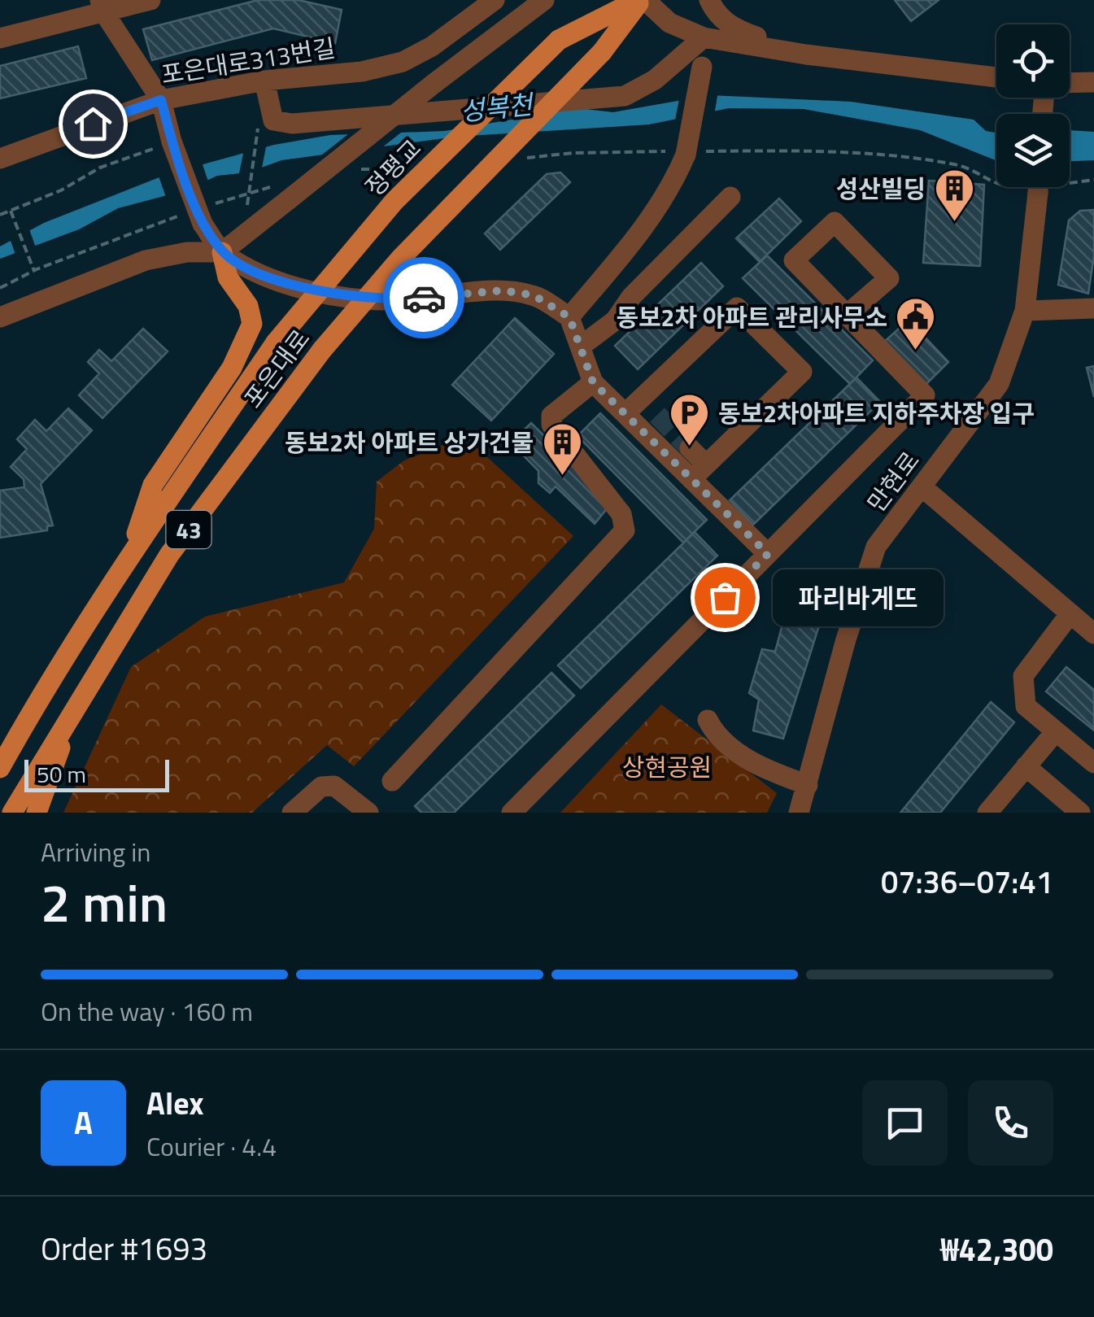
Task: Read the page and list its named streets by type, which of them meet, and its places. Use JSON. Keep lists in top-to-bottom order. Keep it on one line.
{"streets":{"main road":["정평교","포은대로","43"],"street":["포은대로313번길","만현로"]},"crossings":[["정평교","포은대로"]],"water":["성복천"],"parks":["상현공원"],"places":{"building":["성산빌딩","동보2차 아파트 상가건물"],"public building":["동보2차 아파트 관리사무소"],"parking":["동보2차아파트 지하주차장 입구"],"other":["파리바게뜨"]},"scale_bar":"50 m","page":{"bubble":"파리바게뜨","scale":"50 m","heading":["2 min","Arriving in","07:36–07:41"],"panel":["Alex","Courier · 4.4","Order #1693","₩42,300"],"bar":"On the way · 160 m","round":"A"}}
